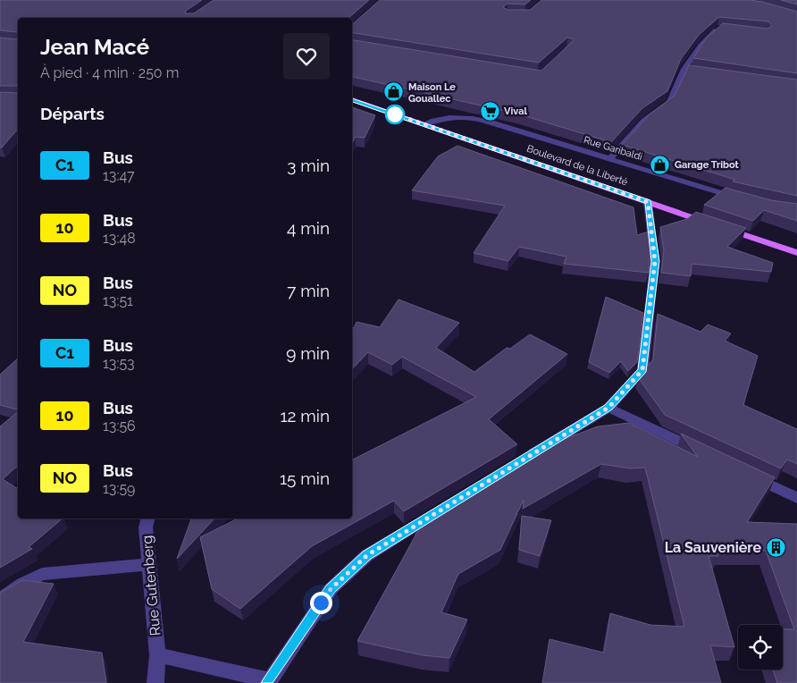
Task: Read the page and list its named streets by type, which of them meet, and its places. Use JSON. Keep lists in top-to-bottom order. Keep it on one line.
{"streets":{"main road":["Boulevard de la Liberté"],"street":["Rue Garibaldi","Rue Gutenberg"]},"crossings":[["Rue Garibaldi","Boulevard de la Liberté"]],"places":{"shop":["Maison Le Gouallec","Garage Tribot"],"supermarket":["Vival"],"building":["La Sauvenière"]},"lines":["bus line C1"],"page":{"heading":[["Jean Macé","À pied · 4 min · 250 m"],"Départs"],"list":[{"mark":"C1","name":"Bus","note":"13:47","value":"3 min"},{"mark":"10","name":"Bus","note":"13:48","value":"4 min"},{"mark":"NO","name":"Bus","note":"13:51","value":"7 min"},{"mark":"C1","name":"Bus","note":"13:53","value":"9 min"},{"mark":"10","name":"Bus","note":"13:56","value":"12 min"},{"mark":"NO","name":"Bus","note":"13:59","value":"15 min"}]}}
